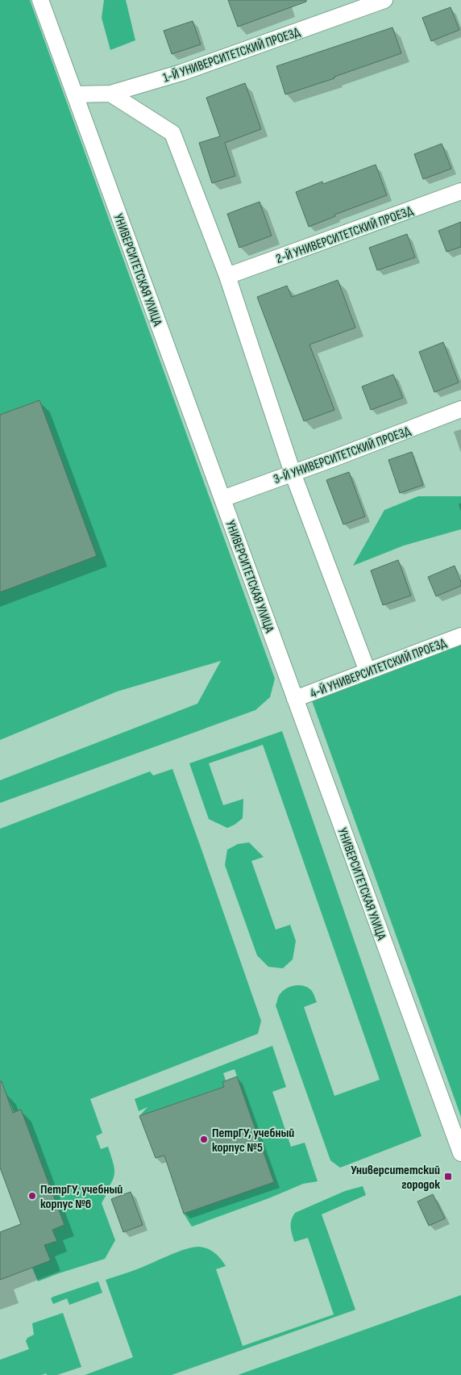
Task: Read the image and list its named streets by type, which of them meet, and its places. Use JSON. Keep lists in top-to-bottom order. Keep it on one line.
{"streets":{"street":["1-Й УНИВЕРСИТЕТСКИЙ ПРОЕЗД","2-Й УНИВЕРСИТЕТСКИЙ ПРОЕЗД","УНИВЕРСИТЕТСКАЯ УЛИЦА","3-Й УНИВЕРСИТЕТСКИЙ ПРОЕЗД","4-Й УНИВЕРСИТЕТСКИЙ ПРОЕЗД"]},"crossings":[["1-Й УНИВЕРСИТЕТСКИЙ ПРОЕЗД","УНИВЕРСИТЕТСКАЯ УЛИЦА"],["УНИВЕРСИТЕТСКАЯ УЛИЦА","3-Й УНИВЕРСИТЕТСКИЙ ПРОЕЗД"],["УНИВЕРСИТЕТСКАЯ УЛИЦА","4-Й УНИВЕРСИТЕТСКИЙ ПРОЕЗД"]],"places":{"other":["ПетрГУ, учебный корпус №5","ПетрГУ, учебный корпус №6"],"transit":["Университетский городок"]}}
